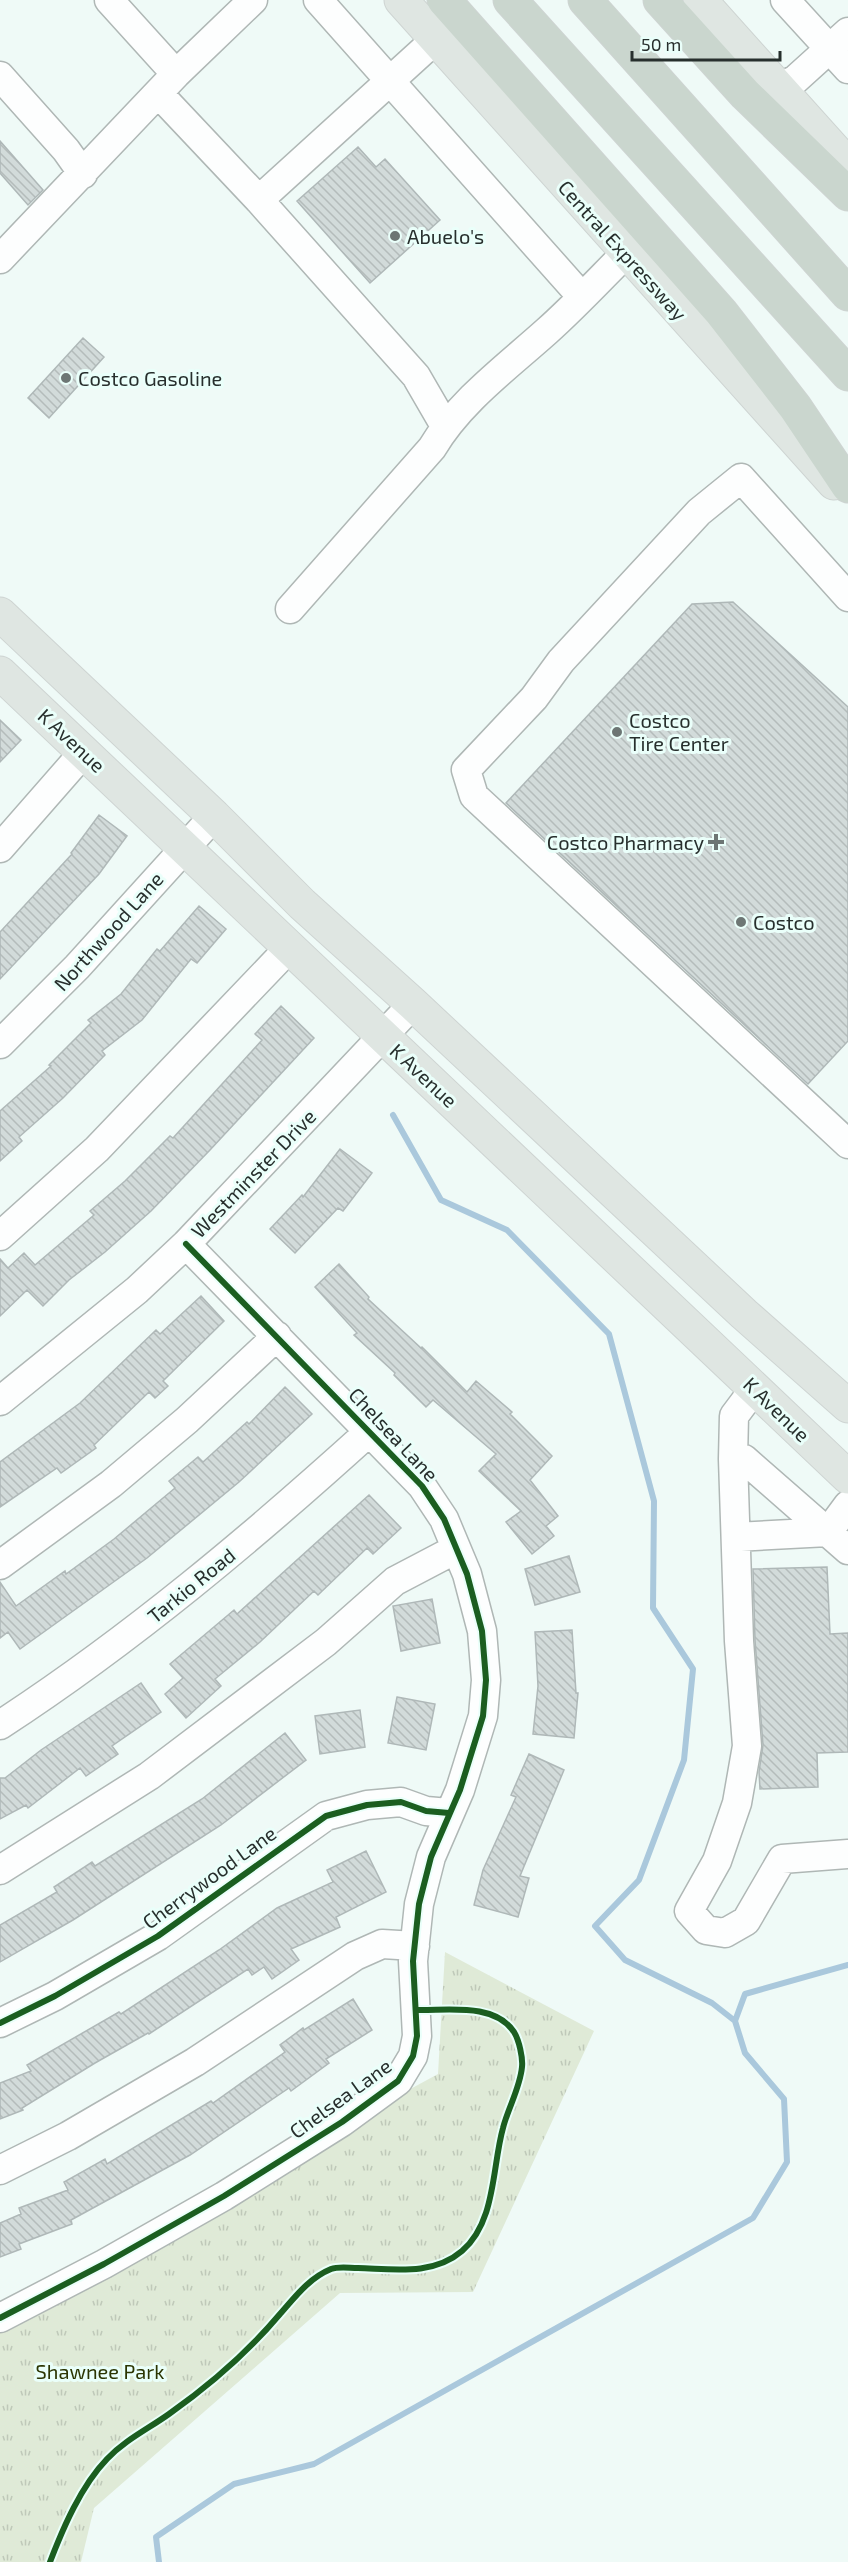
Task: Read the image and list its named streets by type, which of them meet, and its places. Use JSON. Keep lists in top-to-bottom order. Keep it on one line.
{"streets":{"main road":["Central Expressway","K Avenue"],"street":["Northwood Lane","Westminster Drive","Chelsea Lane","Tarkio Road","Cherrywood Lane"]},"crossings":[["K Avenue","Northwood Lane"],["K Avenue","Westminster Drive"],["Westminster Drive","Chelsea Lane"],["Chelsea Lane","Tarkio Road"],["Chelsea Lane","Cherrywood Lane"]],"parks":["Shawnee Park"],"places":{"other":["Abuelo's","Costco Gasoline","Costco Tire Center","Costco"],"health":["Costco Pharmacy"]},"scale_bar":"50 m"}
